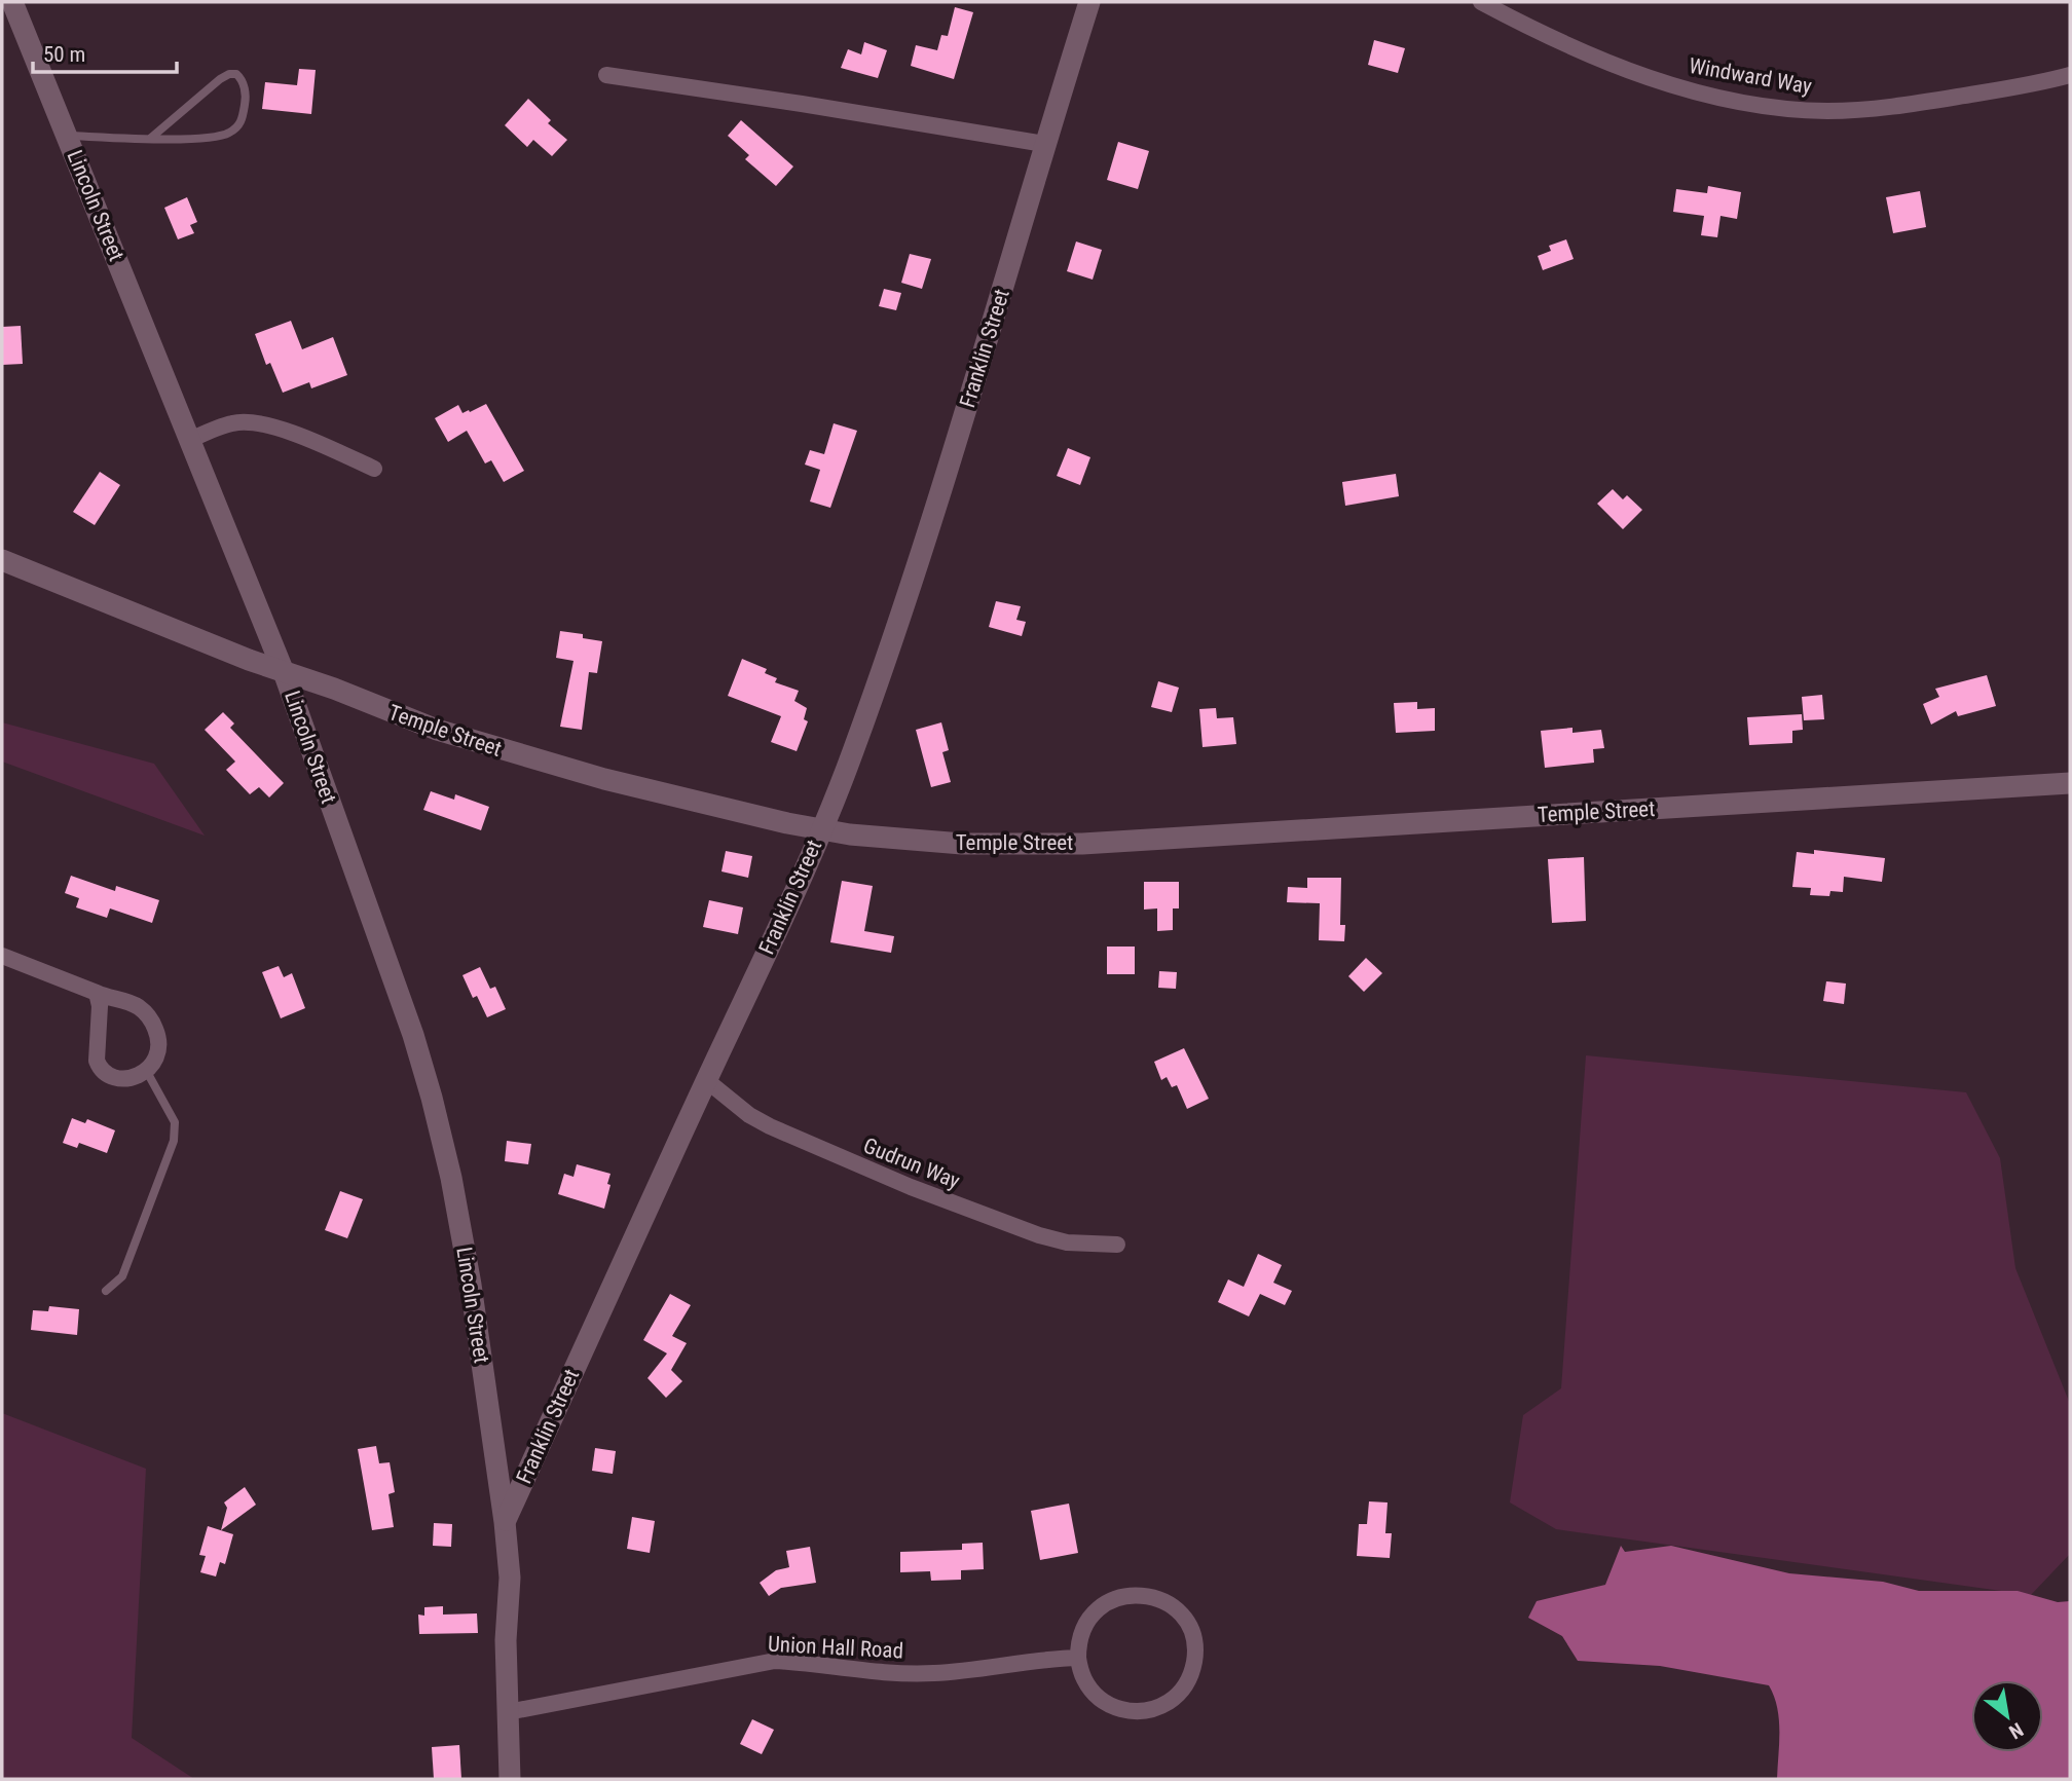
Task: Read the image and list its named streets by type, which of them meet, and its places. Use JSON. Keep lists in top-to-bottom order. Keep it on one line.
{"streets":{"main road":["Lincoln Street","Franklin Street","Temple Street"],"street":["Windward Way","Gudrun Way","Union Hall Road"]},"crossings":[["Lincoln Street","Franklin Street"],["Lincoln Street","Temple Street"],["Franklin Street","Temple Street"],["Franklin Street","Gudrun Way"],["Franklin Street","Union Hall Road"]],"scale_bar":"50 m","north":"bottom right"}
